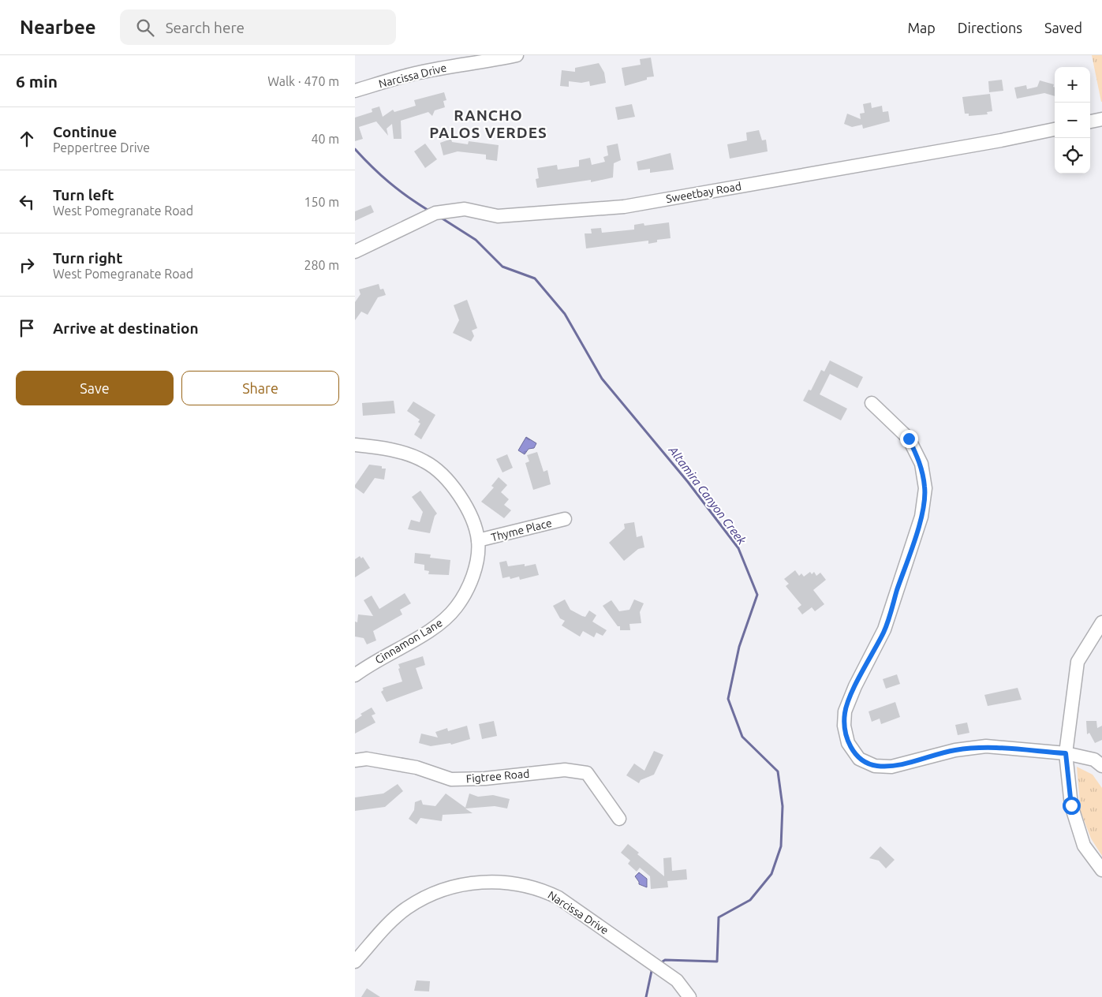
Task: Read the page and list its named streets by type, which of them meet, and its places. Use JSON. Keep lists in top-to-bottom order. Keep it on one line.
{"streets":{"street":["Narcissa Drive","Sweetbay Road","Thyme Place","Cinnamon Lane","Figtree Road"]},"crossings":[["Thyme Place","Cinnamon Lane"]],"districts":["RANCHO PALOS VERDES"],"water":["Altamira Canyon Creek"],"page":{"header":"Nearbee","search":"Search here","nav":["Map","Directions","Saved"],"heading":["6 min","Walk · 470 m"],"map_buttons":["+","−"],"list":[["Continue","Peppertree Drive","40 m"],["Turn left","West Pomegranate Road","150 m"],["Turn right","West Pomegranate Road","280 m"],"Arrive at destination"],"buttons":["Save","Share"]}}
